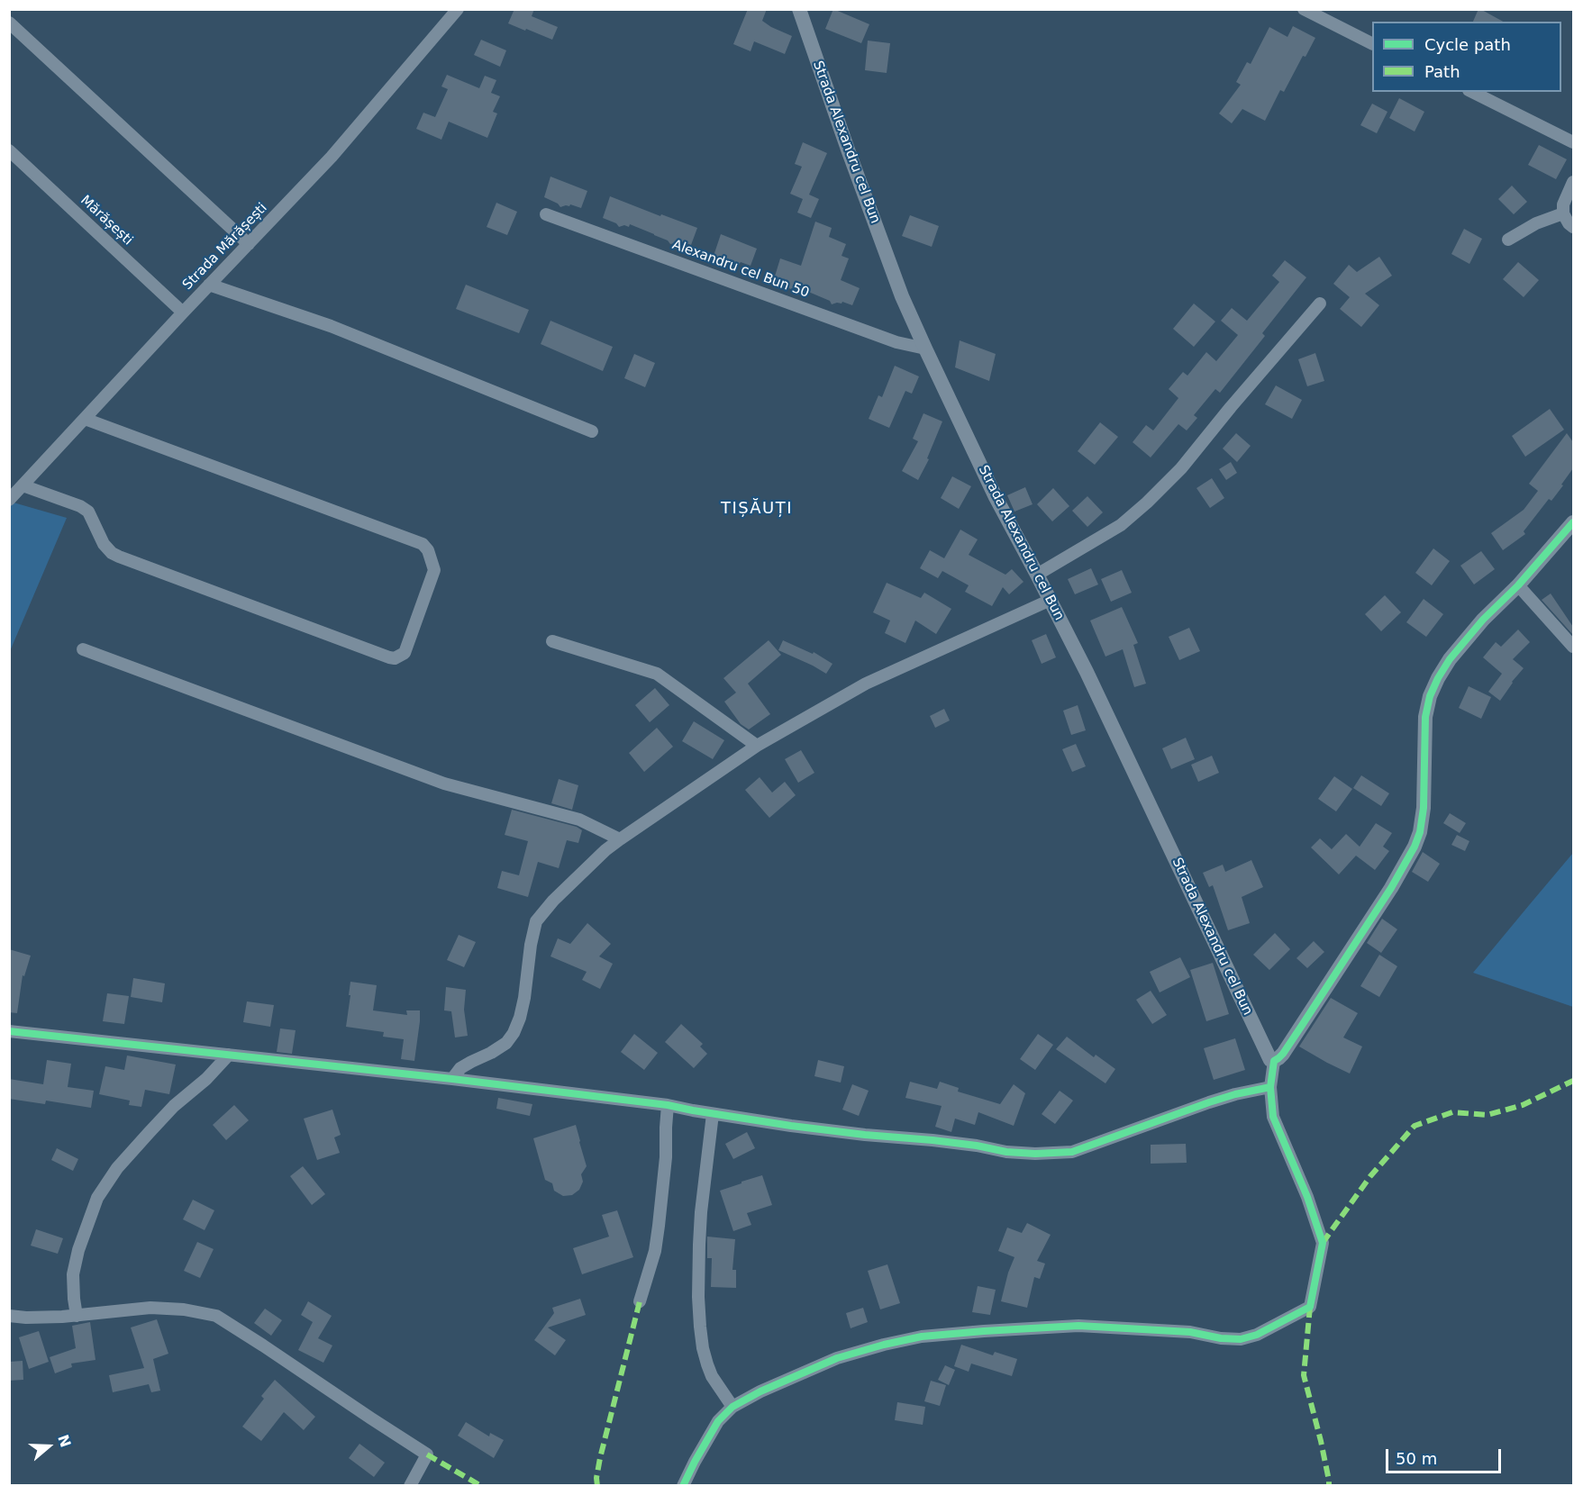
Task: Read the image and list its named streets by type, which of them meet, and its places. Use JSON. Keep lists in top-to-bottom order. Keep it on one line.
{"streets":{"street":["Strada Alexandru cel Bun","Mărășești","Strada Mărășești","Alexandru cel Bun 50"]},"crossings":[["Strada Alexandru cel Bun","Alexandru cel Bun 50"],["Mărășești","Strada Mărășești"]],"districts":["TIȘĂUȚI"],"legend":["Cycle path","Path"],"scale_bar":"50 m","north":"right"}
